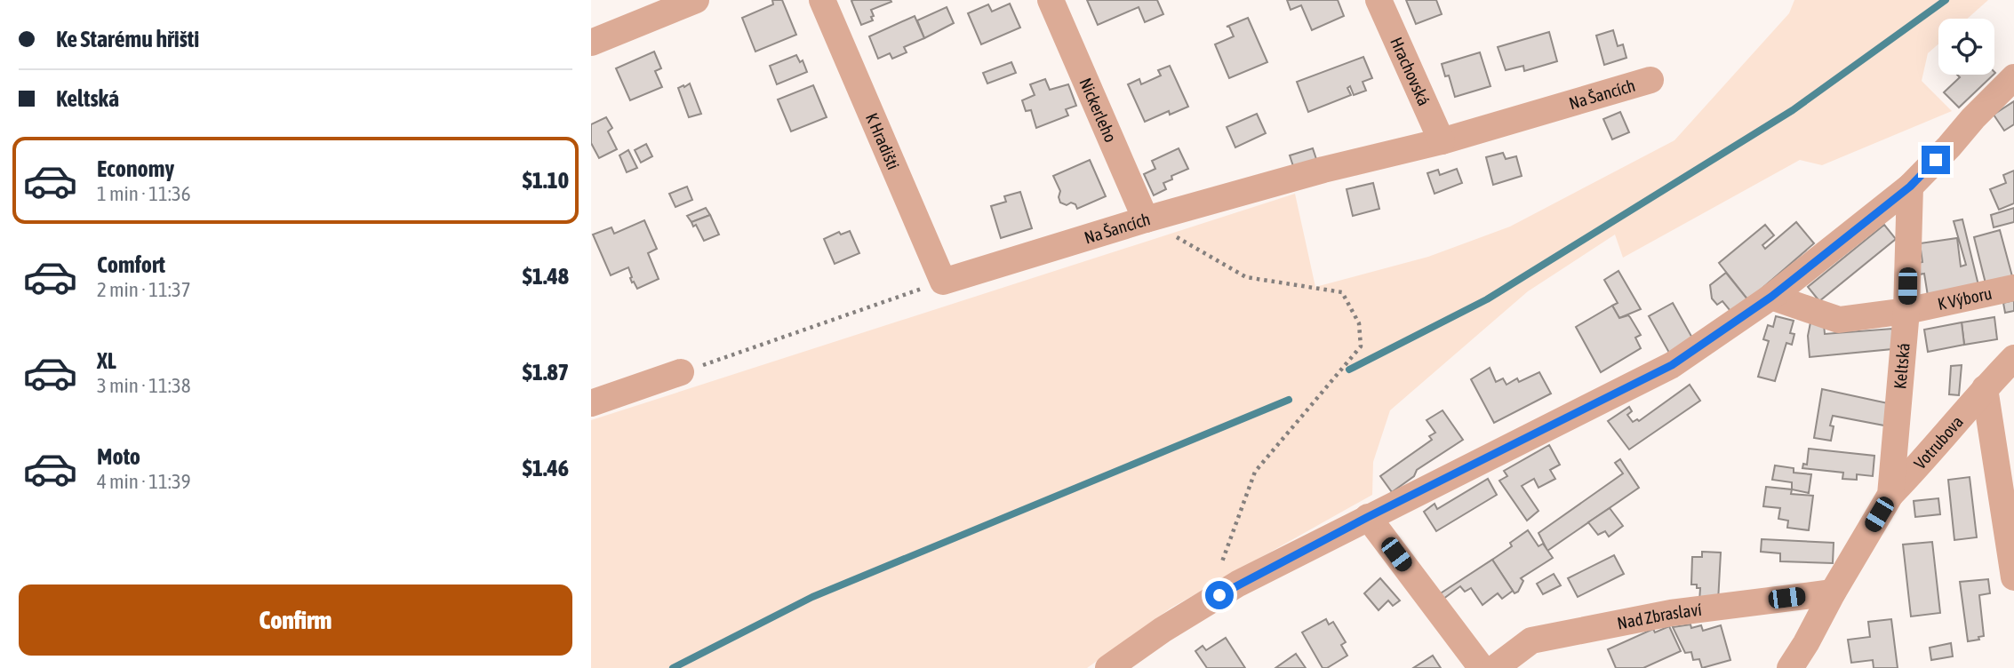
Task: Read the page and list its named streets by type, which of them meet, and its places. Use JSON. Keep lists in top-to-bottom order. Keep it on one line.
{"streets":{"street":["Hrachovská","Na Šancích","Nickerleho","K Hradišti","K Výboru","Keltská","Votrubova","Nad Zbraslaví"]},"crossings":[["Hrachovská","Na Šancích"],["Na Šancích","Nickerleho"],["Na Šancích","K Hradišti"],["K Výboru","Keltská"],["Keltská","Votrubova"],["Keltská","Nad Zbraslaví"]],"page":{"banner":["Ke Starému hřišti","Keltská"],"list":[{"name":"Economy","note":"1 min · 11:36","value":"$1.10"},{"name":"Comfort","note":"2 min · 11:37","value":"$1.48"},{"name":"XL","note":"3 min · 11:38","value":"$1.87"},{"name":"Moto","note":"4 min · 11:39","value":"$1.46"}],"buttons":"Confirm"}}
